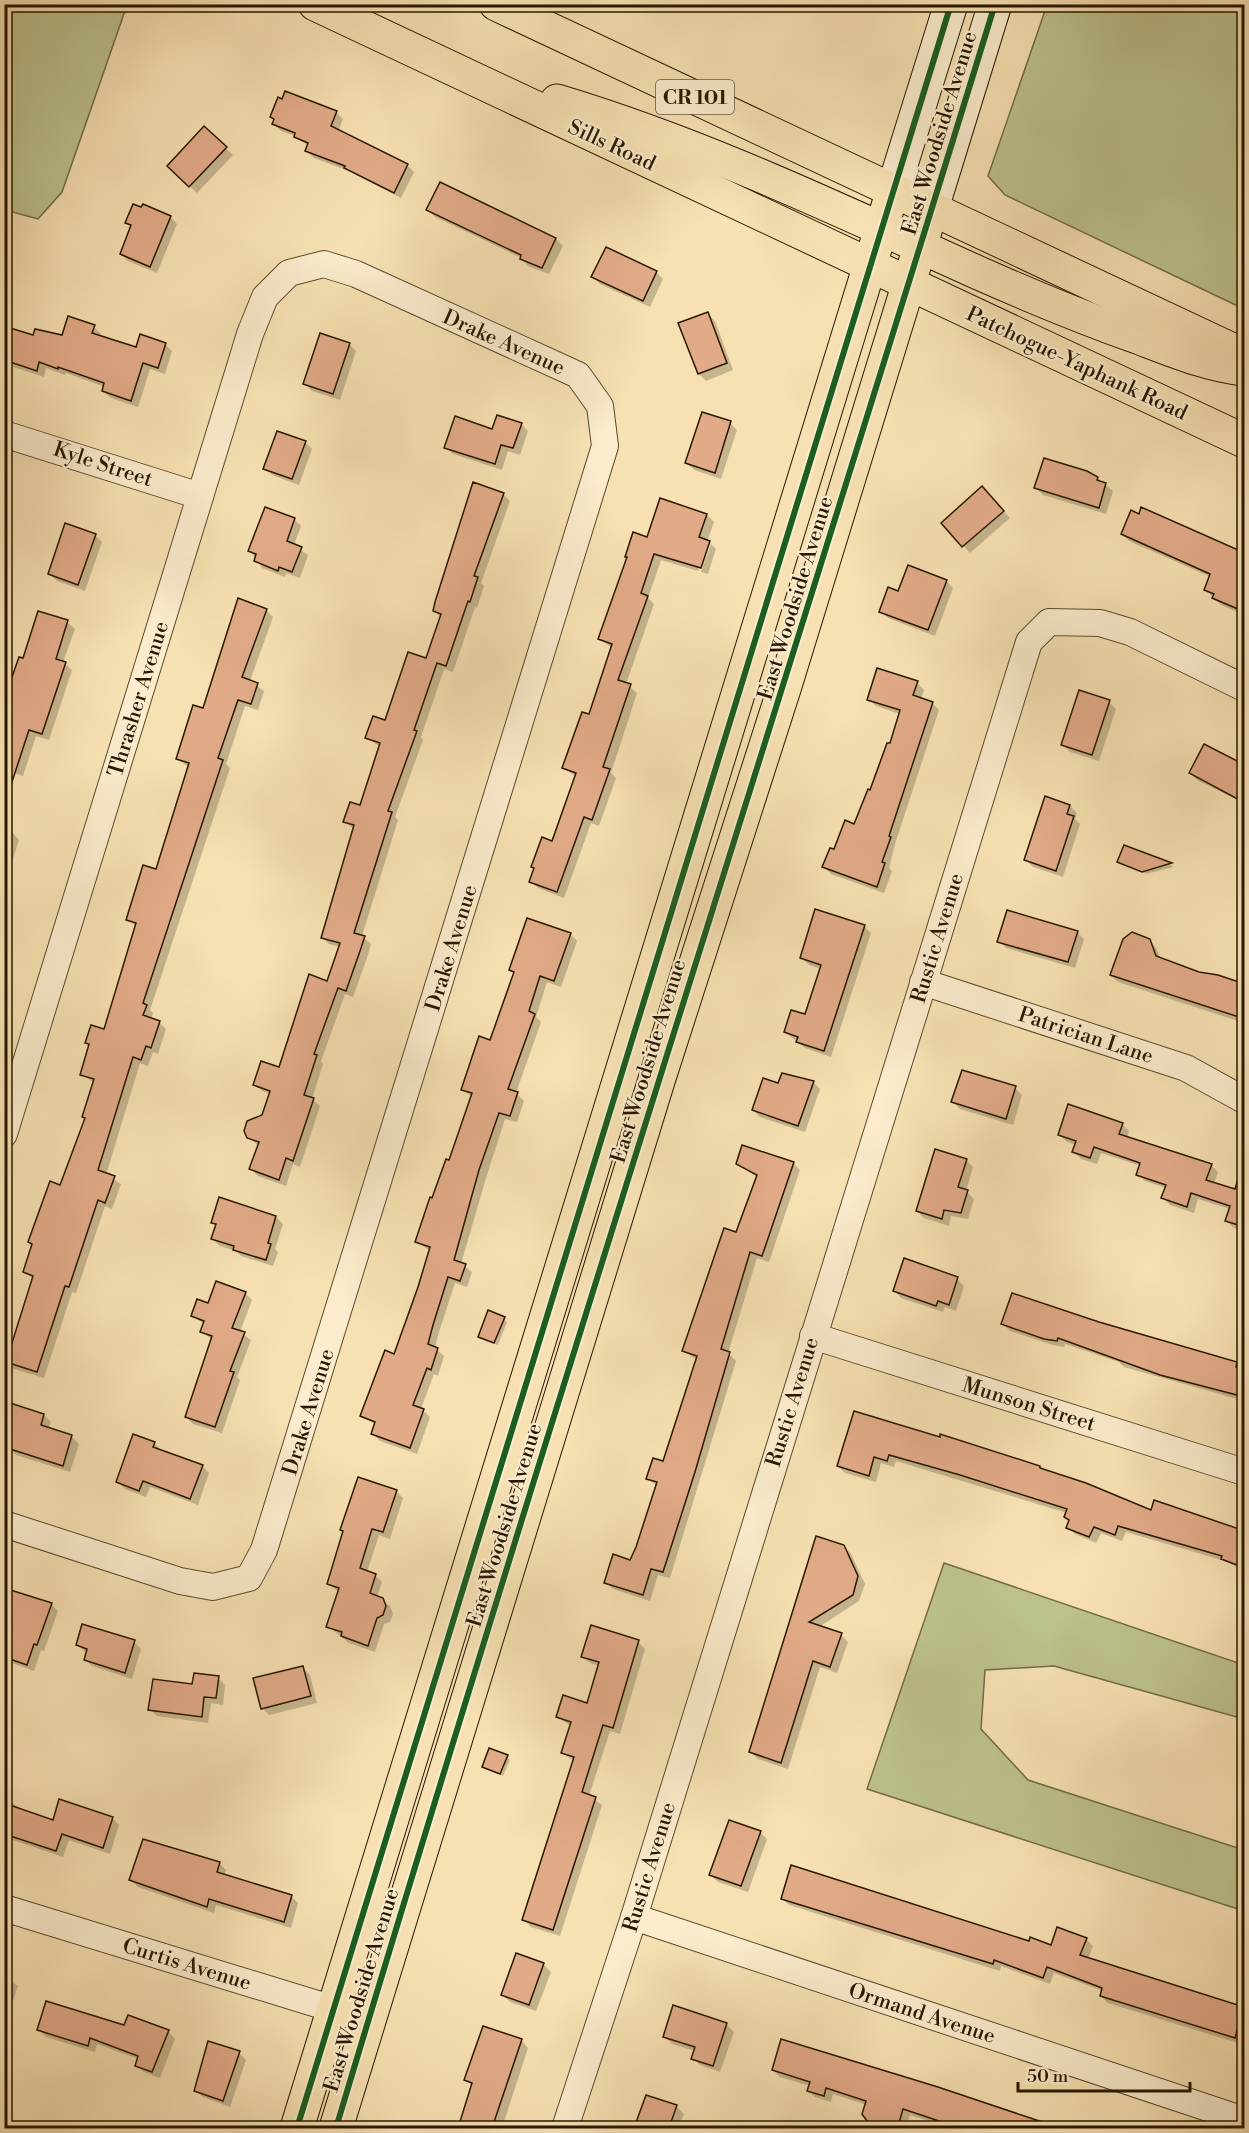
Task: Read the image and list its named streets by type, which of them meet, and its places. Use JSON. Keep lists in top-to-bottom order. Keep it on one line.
{"streets":{"main road":["CR 101","East Woodside Avenue","Sills Road","Patchogue-Yaphank Road"],"street":["Drake Avenue","Kyle Street","Thrasher Avenue","Rustic Avenue","Patrician Lane","Munson Street","Curtis Avenue","Ormand Avenue"]},"crossings":[["CR 101","East Woodside Avenue"],["East Woodside Avenue","Sills Road"],["East Woodside Avenue","Patchogue-Yaphank Road"],["East Woodside Avenue","Curtis Avenue"],["Sills Road","Patchogue-Yaphank Road"],["Drake Avenue","Thrasher Avenue"],["Kyle Street","Thrasher Avenue"],["Rustic Avenue","Patrician Lane"],["Rustic Avenue","Munson Street"],["Rustic Avenue","Ormand Avenue"]],"scale_bar":"50 m"}
